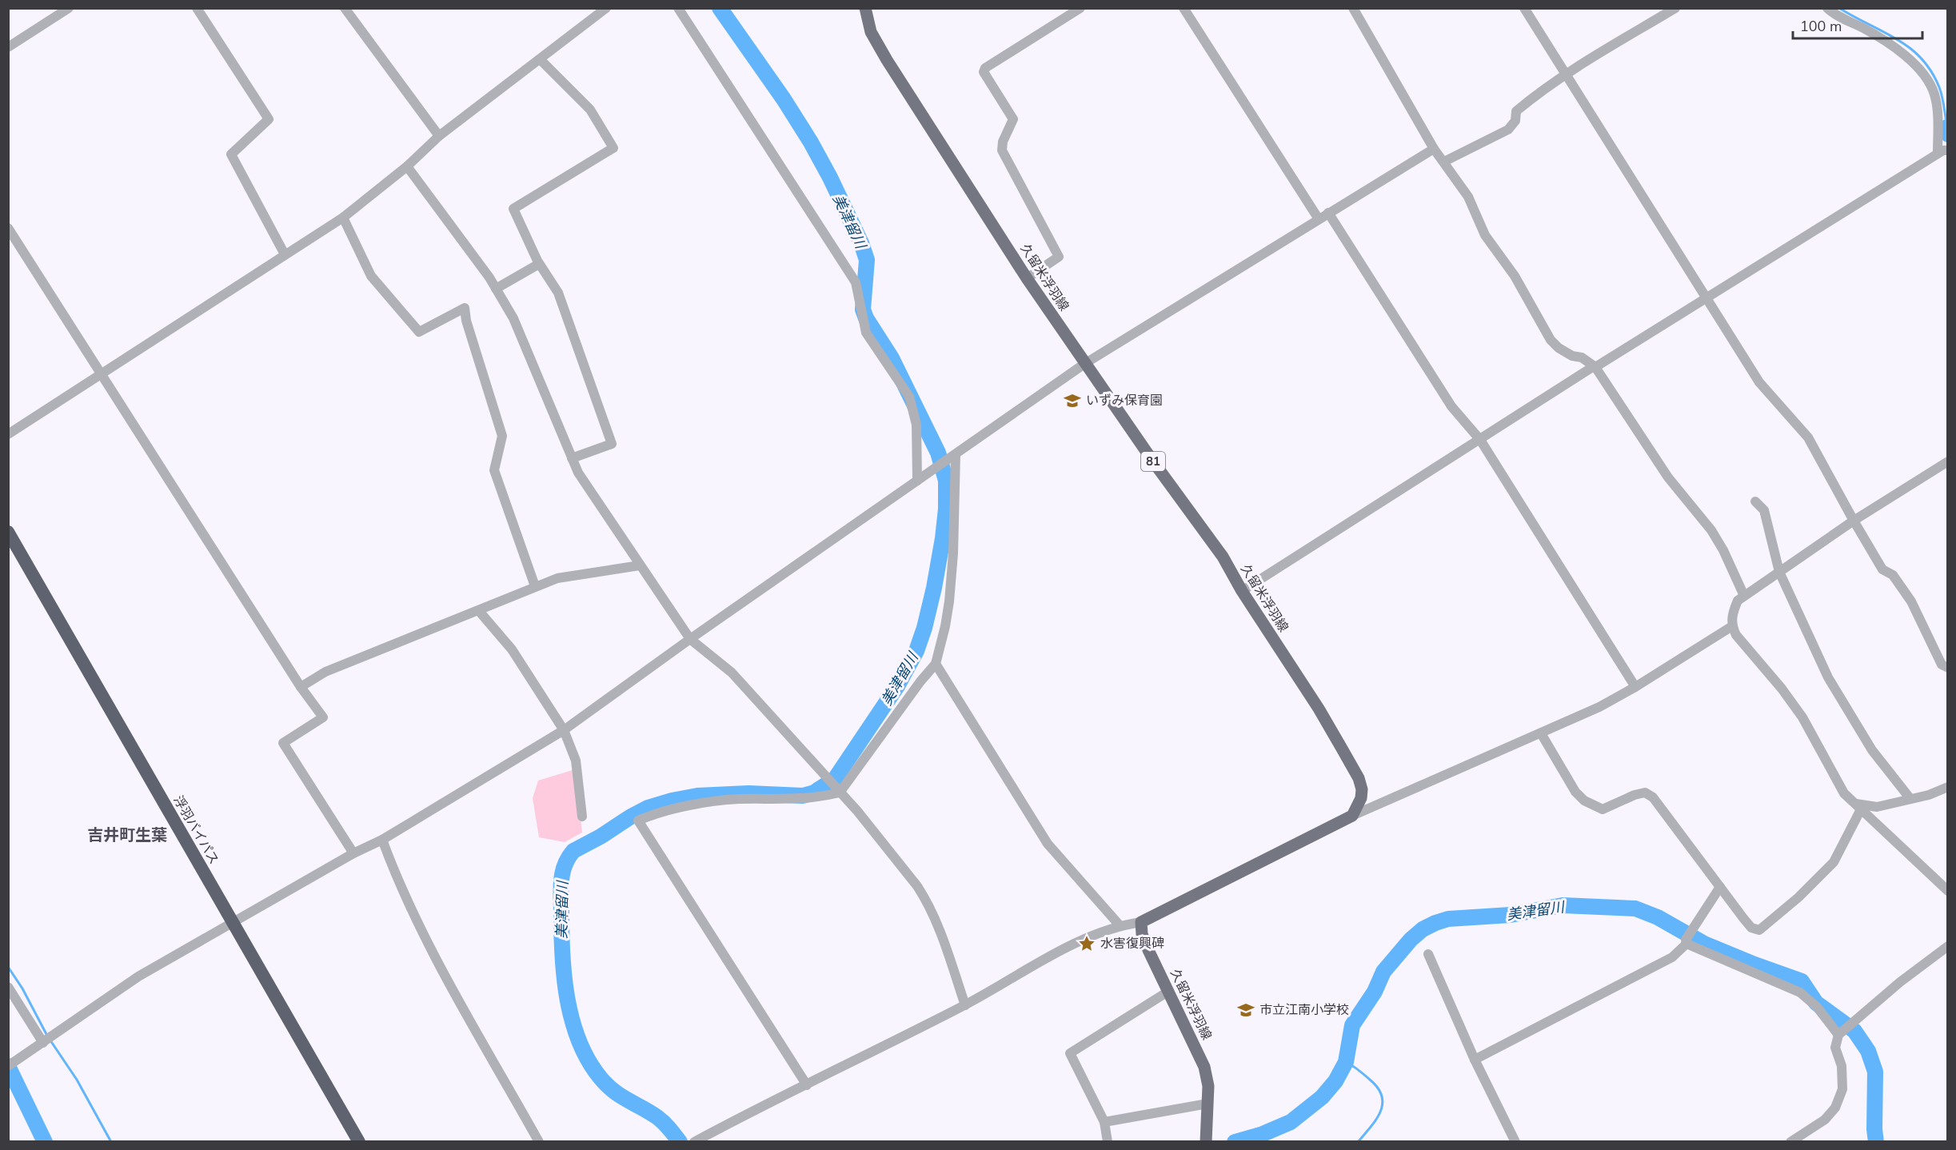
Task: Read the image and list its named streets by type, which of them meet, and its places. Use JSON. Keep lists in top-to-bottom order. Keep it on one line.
{"streets":{"highway":["浮羽バイパス"],"main road":["久留米浮羽線","81"]},"districts":["吉井町生葉"],"water":["美津留川"],"places":{"school or university":["いずみ保育園","市立江南小学校"],"place":["水害復興碑"]},"scale_bar":"100 m"}
